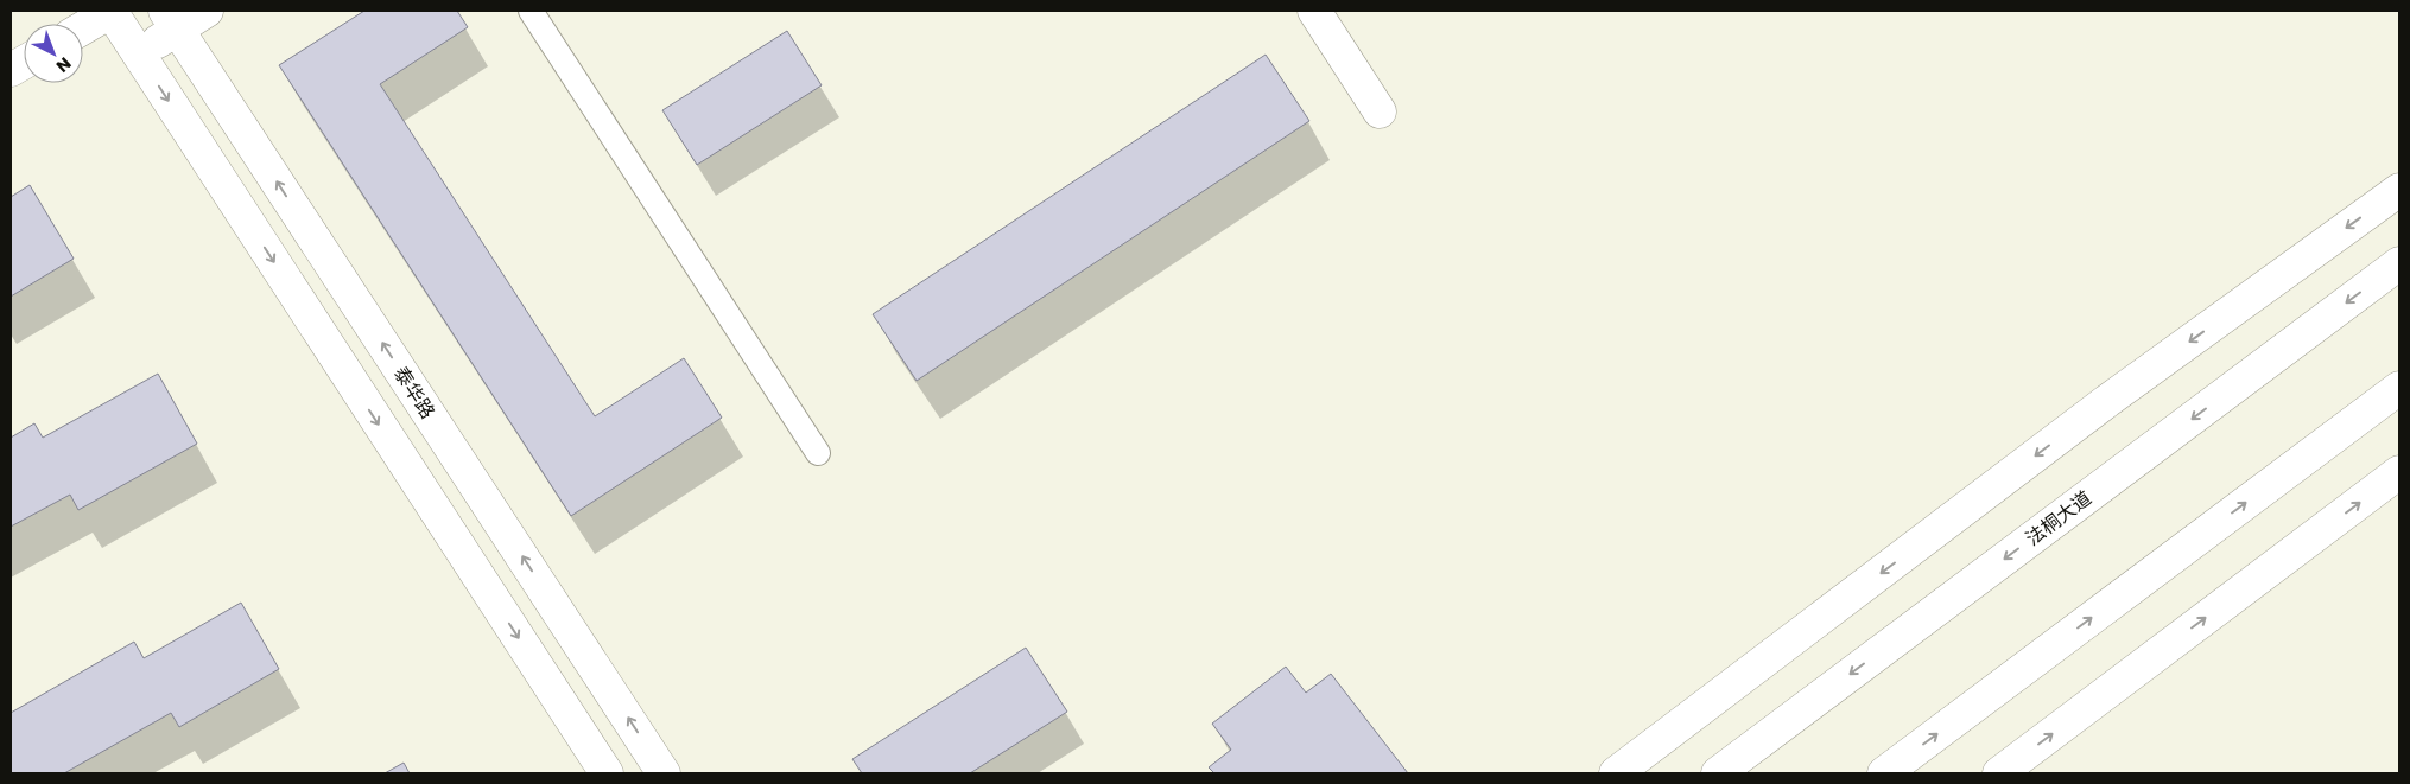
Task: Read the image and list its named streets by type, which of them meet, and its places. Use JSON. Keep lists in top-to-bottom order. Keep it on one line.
{"streets":{"main road":["泰华路","法桐大道"]},"north":"bottom right"}
